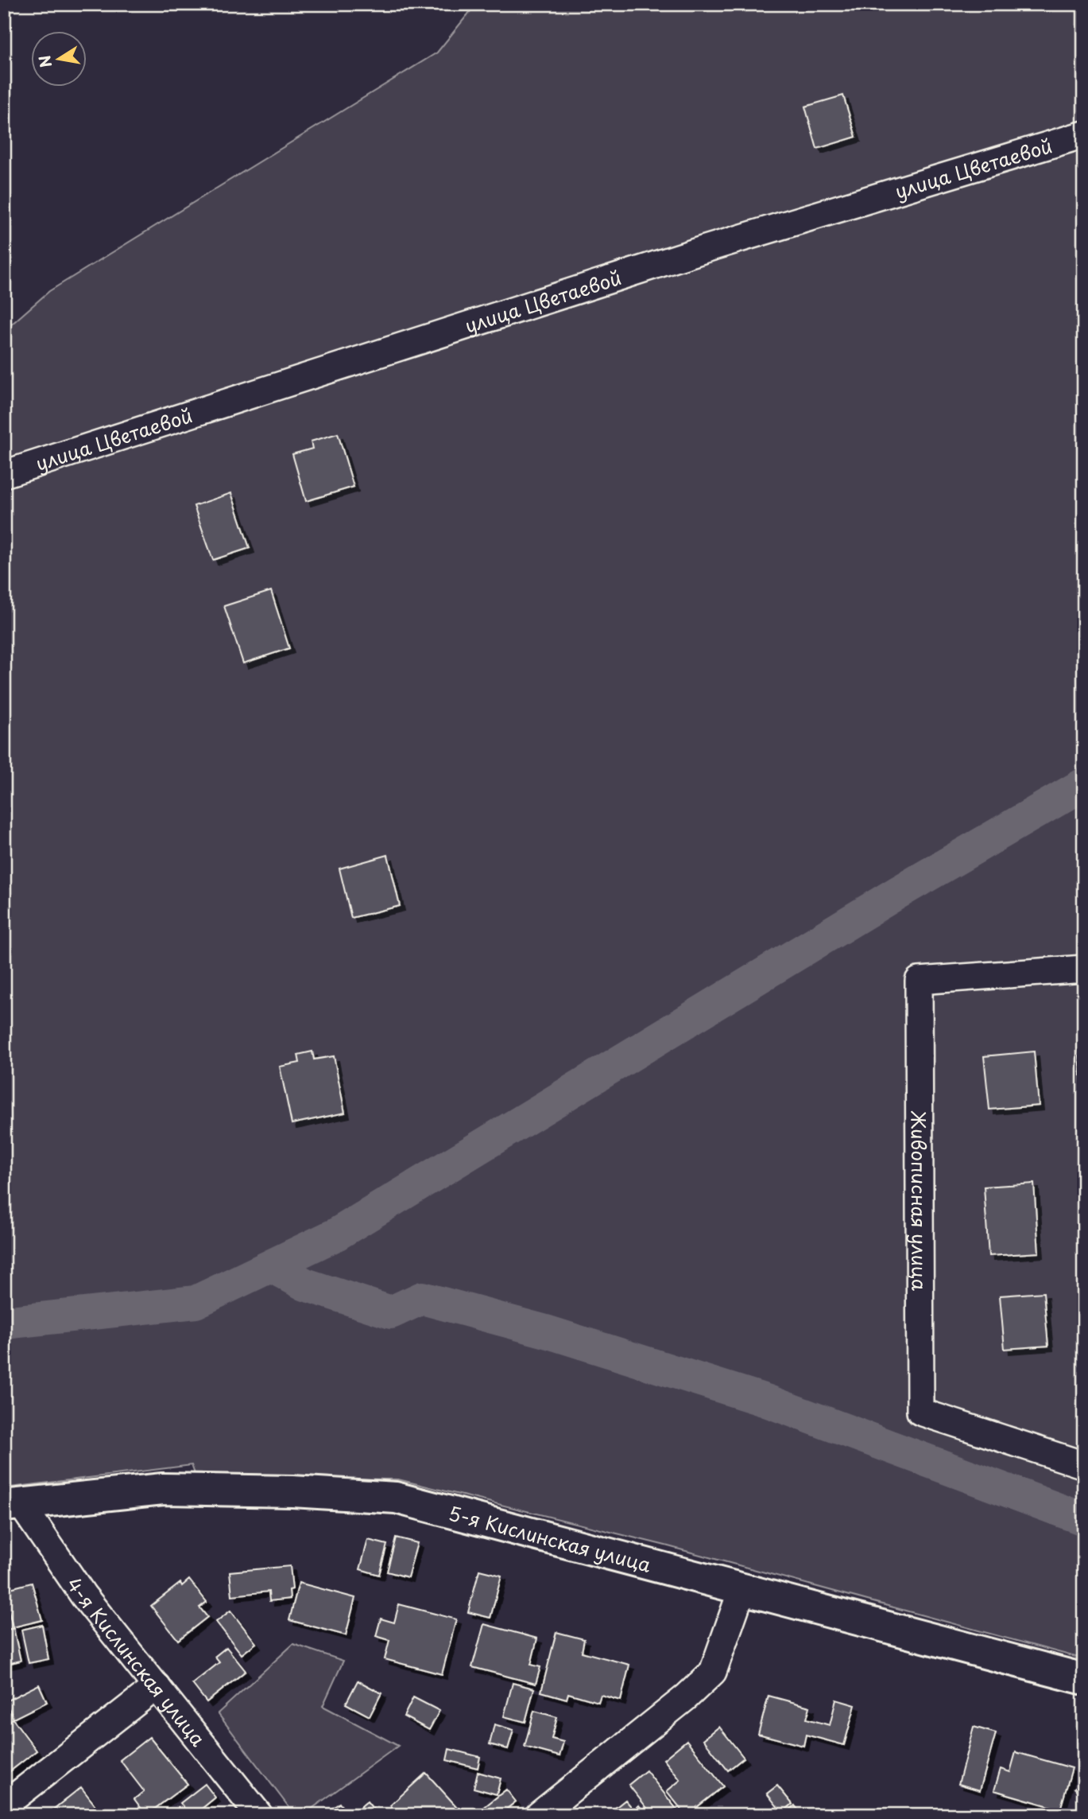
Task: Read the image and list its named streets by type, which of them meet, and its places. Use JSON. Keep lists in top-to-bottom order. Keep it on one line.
{"streets":{"street":["улица Цветаевой","Живописная улица","5-я Кислинская улица","4-я Кислинская улица"]},"crossings":[["5-я Кислинская улица","4-я Кислинская улица"]],"north":"left"}
